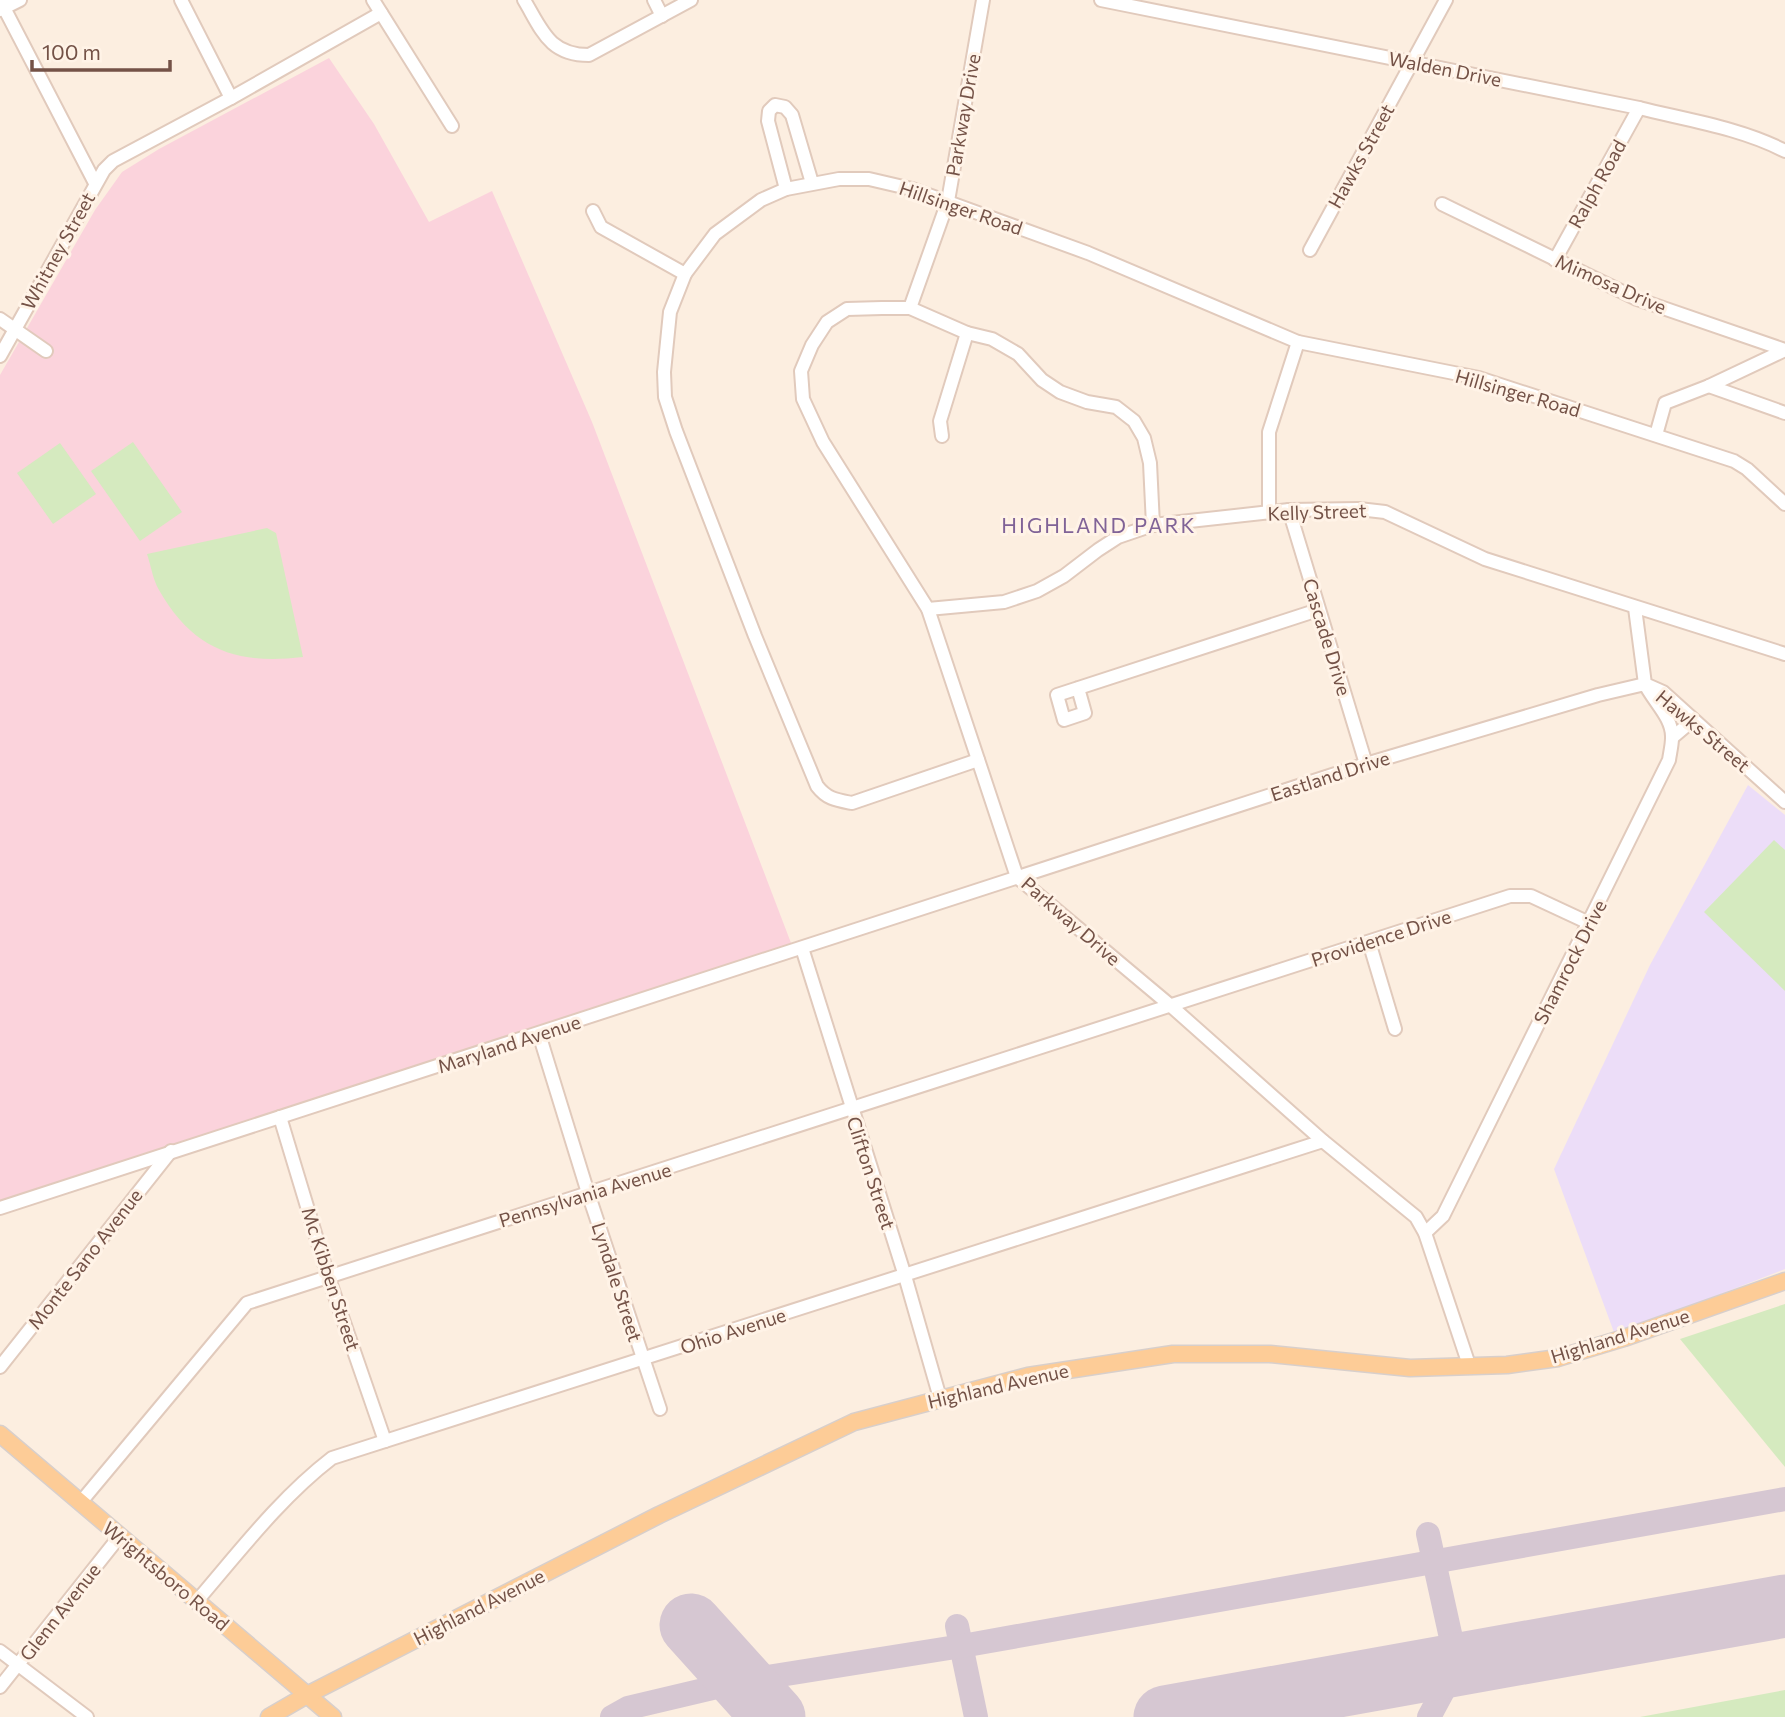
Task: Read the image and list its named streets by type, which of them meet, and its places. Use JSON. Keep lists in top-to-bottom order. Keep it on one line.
{"streets":{"main road":["Highland Avenue","Wrightsboro Road"],"street":["Walden Drive","Parkway Drive","Hawks Street","Ralph Road","Hillsinger Road","Whitney Street","Mimosa Drive","Kelly Street","Cascade Drive","Eastland Drive","Providence Drive","Shamrock Drive","Maryland Avenue","Clifton Street","Pennsylvania Avenue","Monte Sano Avenue","Mc Kibben Street","Lyndale Street","Ohio Avenue","Glenn Avenue"]},"crossings":[["Walden Drive","Hawks Street"],["Walden Drive","Ralph Road"],["Parkway Drive","Hillsinger Road"],["Parkway Drive","Kelly Street"],["Parkway Drive","Eastland Drive"],["Parkway Drive","Providence Drive"],["Parkway Drive","Shamrock Drive"],["Parkway Drive","Maryland Avenue"],["Parkway Drive","Pennsylvania Avenue"],["Parkway Drive","Ohio Avenue"],["Parkway Drive","Highland Avenue"],["Hawks Street","Kelly Street"],["Hawks Street","Eastland Drive"],["Ralph Road","Mimosa Drive"],["Kelly Street","Cascade Drive"],["Cascade Drive","Eastland Drive"],["Eastland Drive","Maryland Avenue"],["Providence Drive","Shamrock Drive"],["Providence Drive","Pennsylvania Avenue"],["Maryland Avenue","Clifton Street"],["Maryland Avenue","Monte Sano Avenue"],["Maryland Avenue","Mc Kibben Street"],["Maryland Avenue","Lyndale Street"],["Clifton Street","Pennsylvania Avenue"],["Clifton Street","Ohio Avenue"],["Clifton Street","Highland Avenue"],["Pennsylvania Avenue","Mc Kibben Street"],["Pennsylvania Avenue","Lyndale Street"],["Pennsylvania Avenue","Wrightsboro Road"],["Mc Kibben Street","Ohio Avenue"],["Lyndale Street","Ohio Avenue"],["Ohio Avenue","Wrightsboro Road"],["Highland Avenue","Wrightsboro Road"],["Wrightsboro Road","Glenn Avenue"]],"districts":["HIGHLAND PARK"],"scale_bar":"100 m"}
